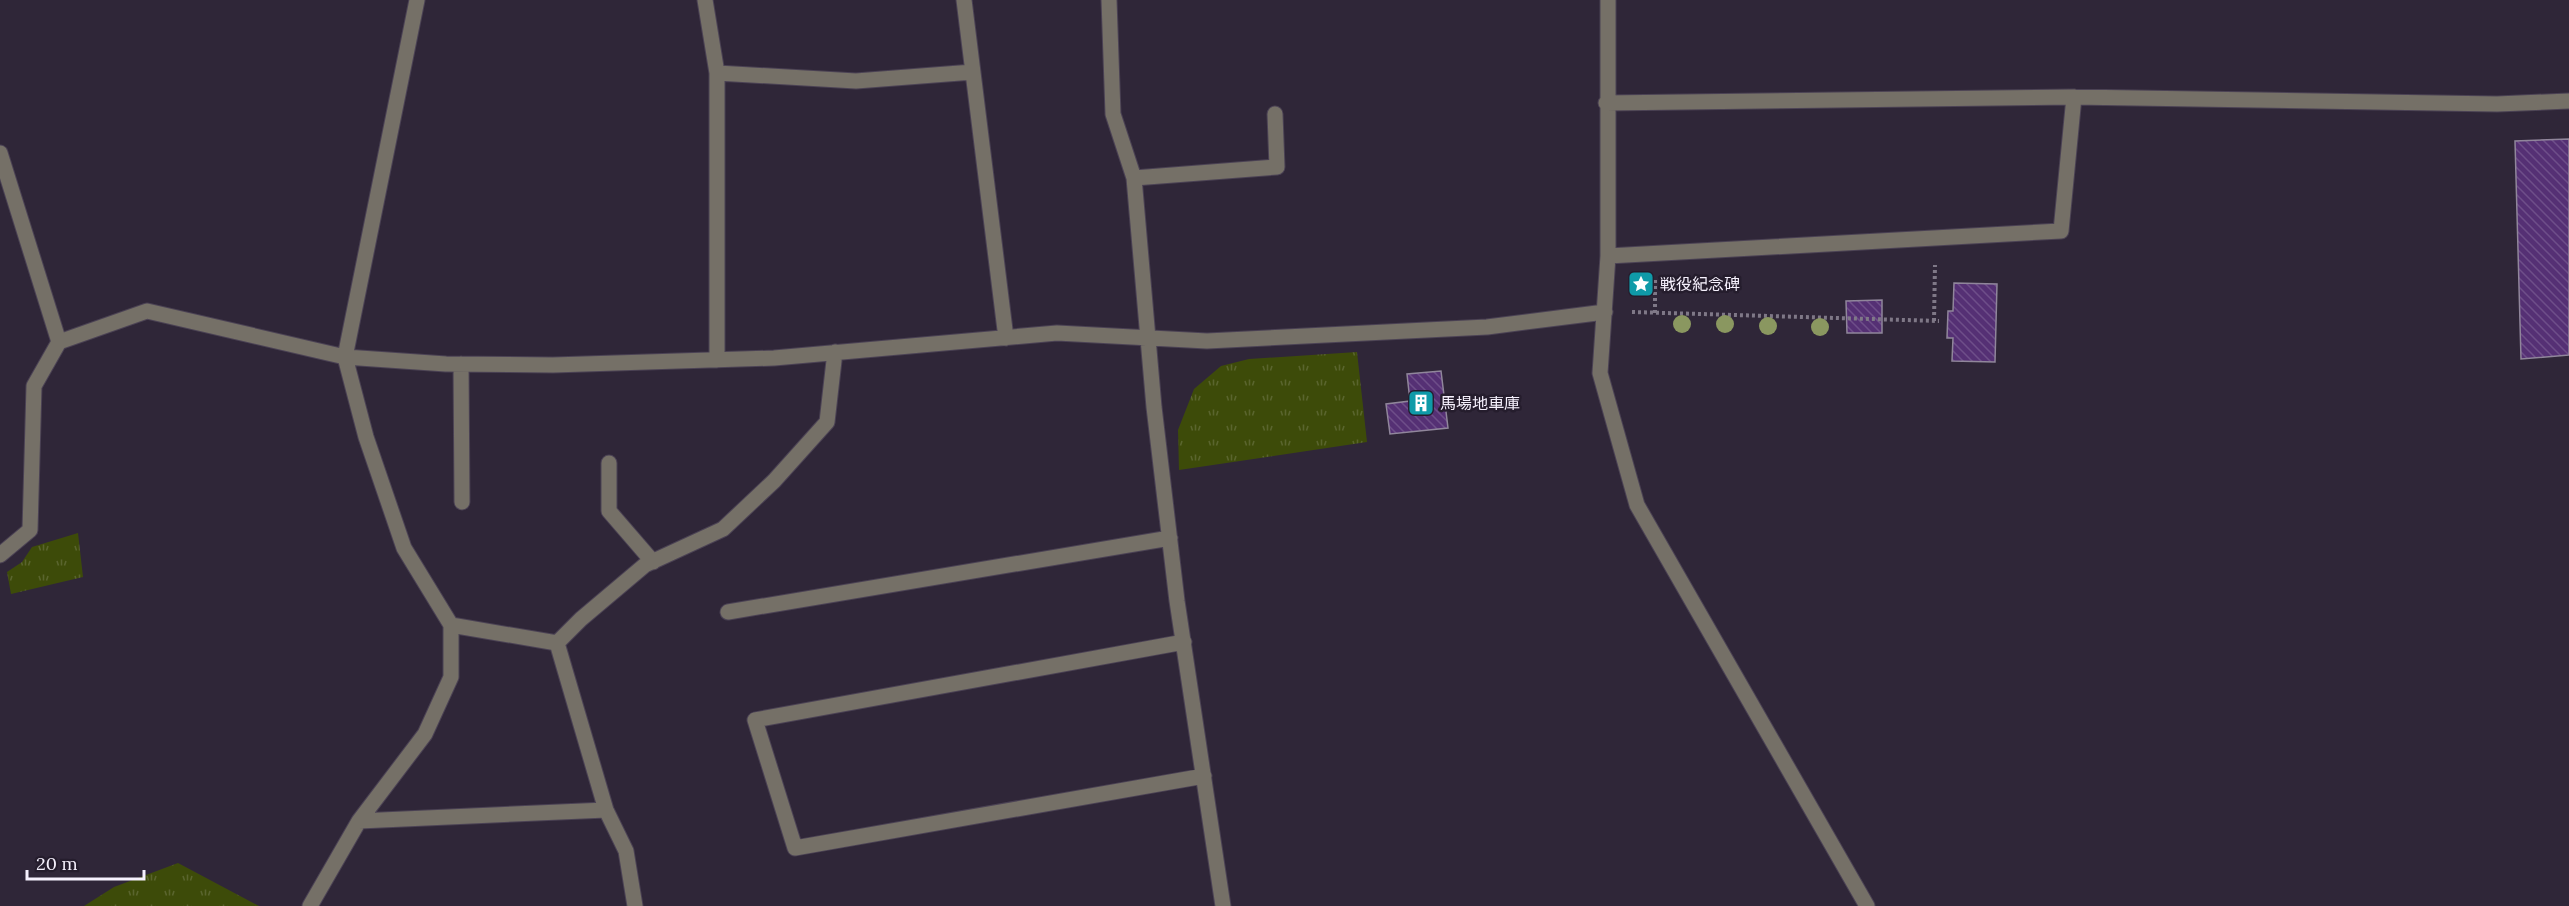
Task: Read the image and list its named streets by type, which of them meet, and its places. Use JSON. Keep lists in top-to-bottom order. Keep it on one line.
{"places":{"place":["戦役紀念碑"],"building":["馬場地車庫"]},"scale_bar":"20 m"}
